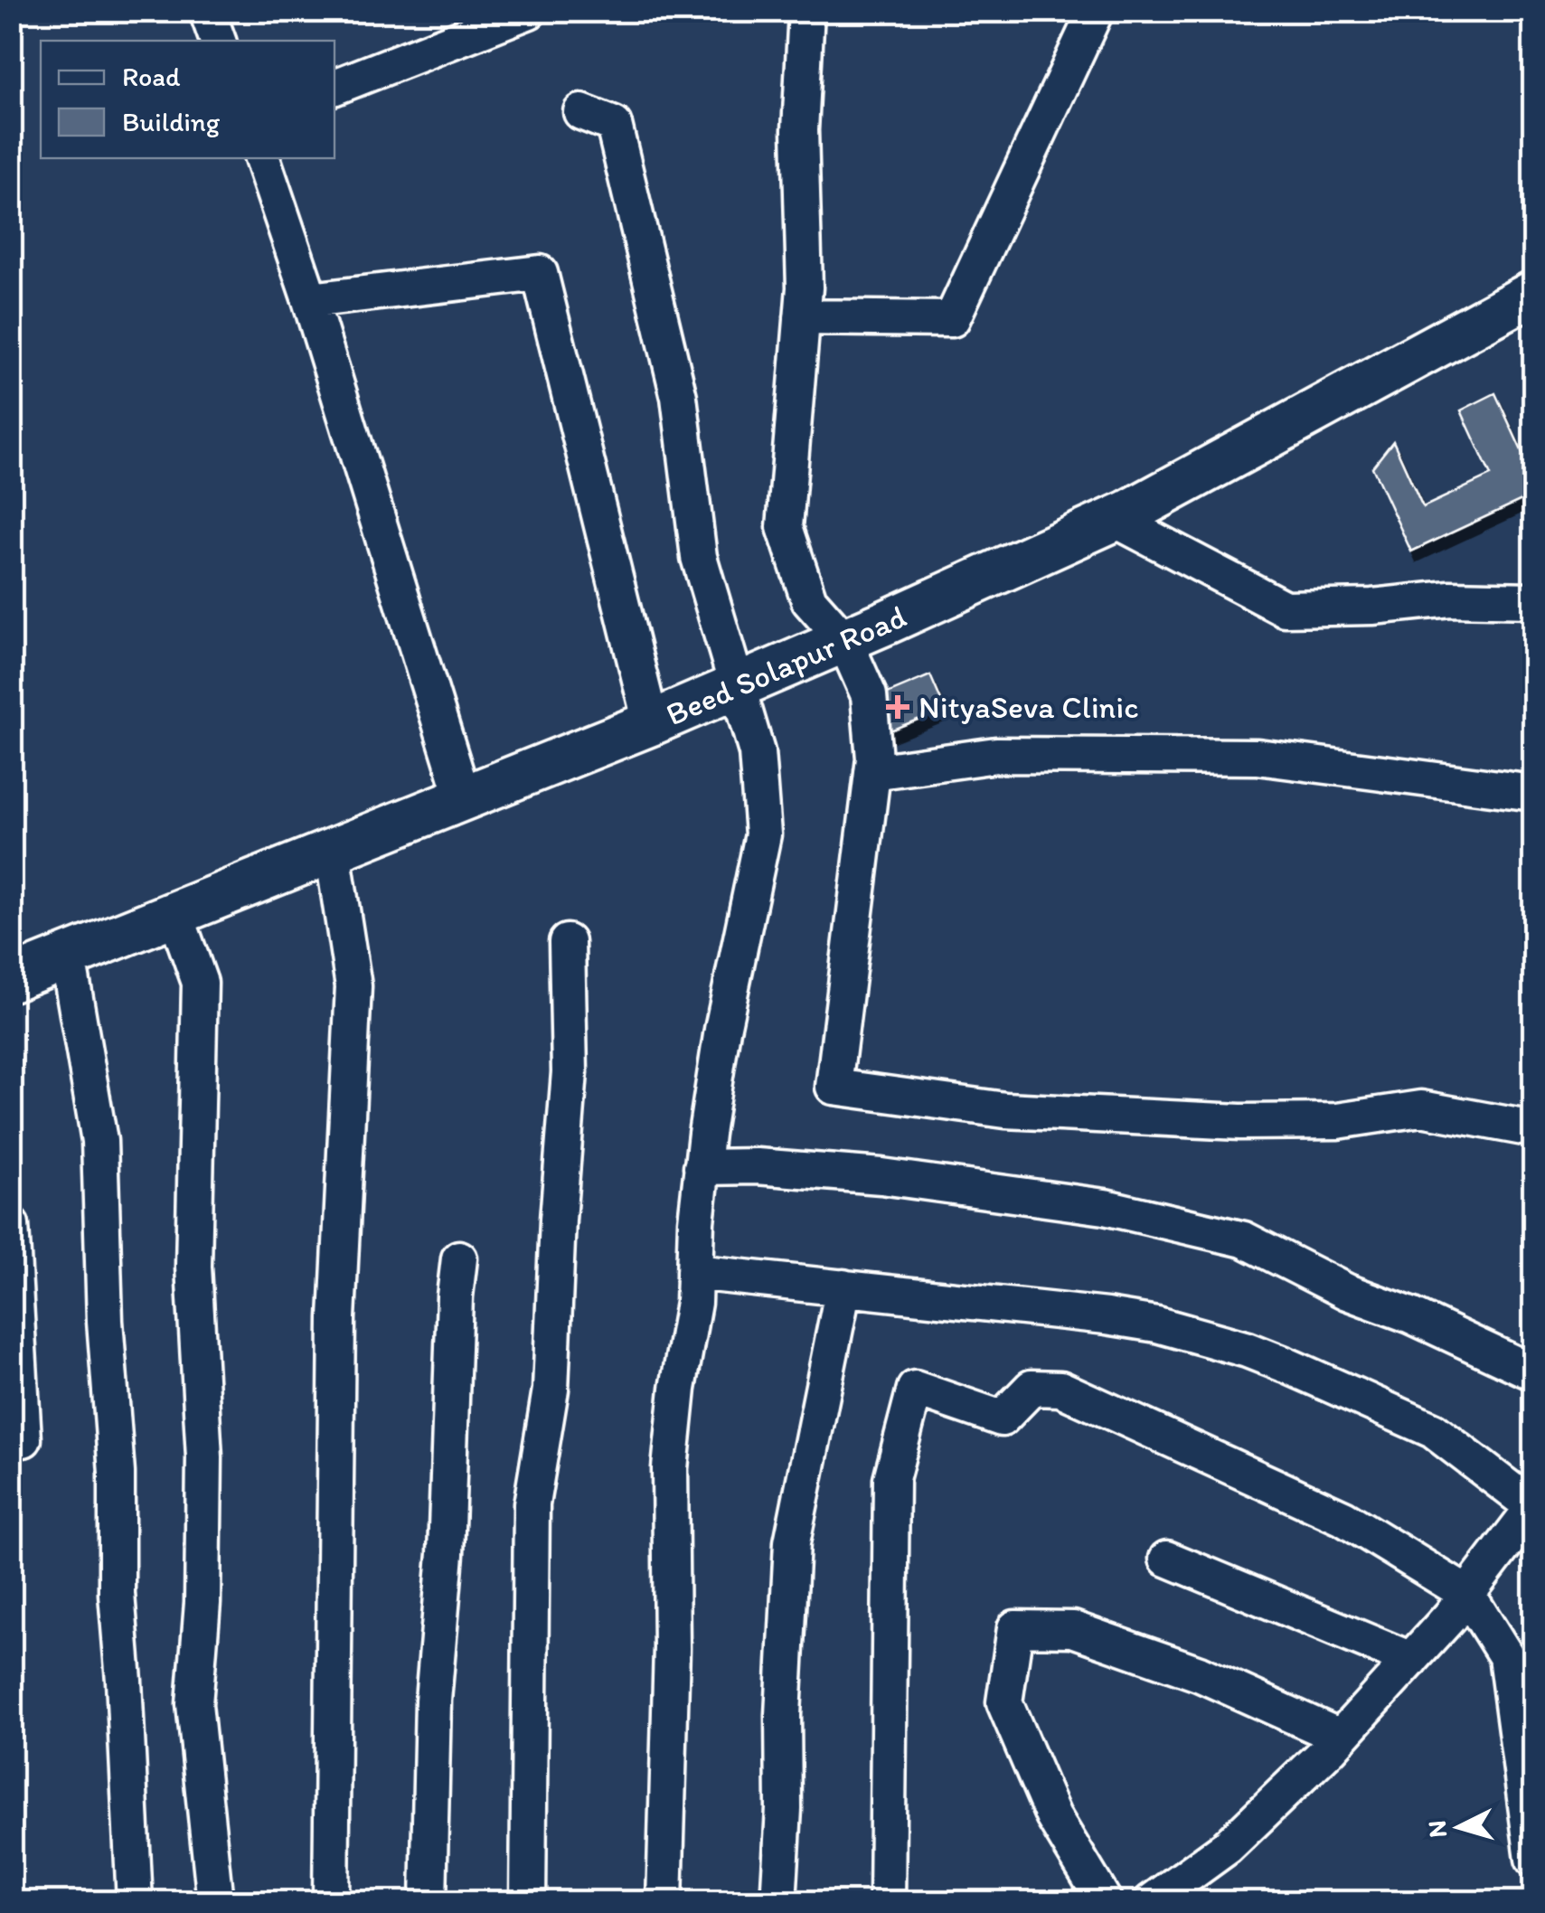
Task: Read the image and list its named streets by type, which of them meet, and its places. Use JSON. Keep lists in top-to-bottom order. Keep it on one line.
{"streets":{"main road":["Beed Solapur Road"]},"places":{"health":["NityaSeva Clinic"]},"legend":["Road","Building"],"north":"left"}
